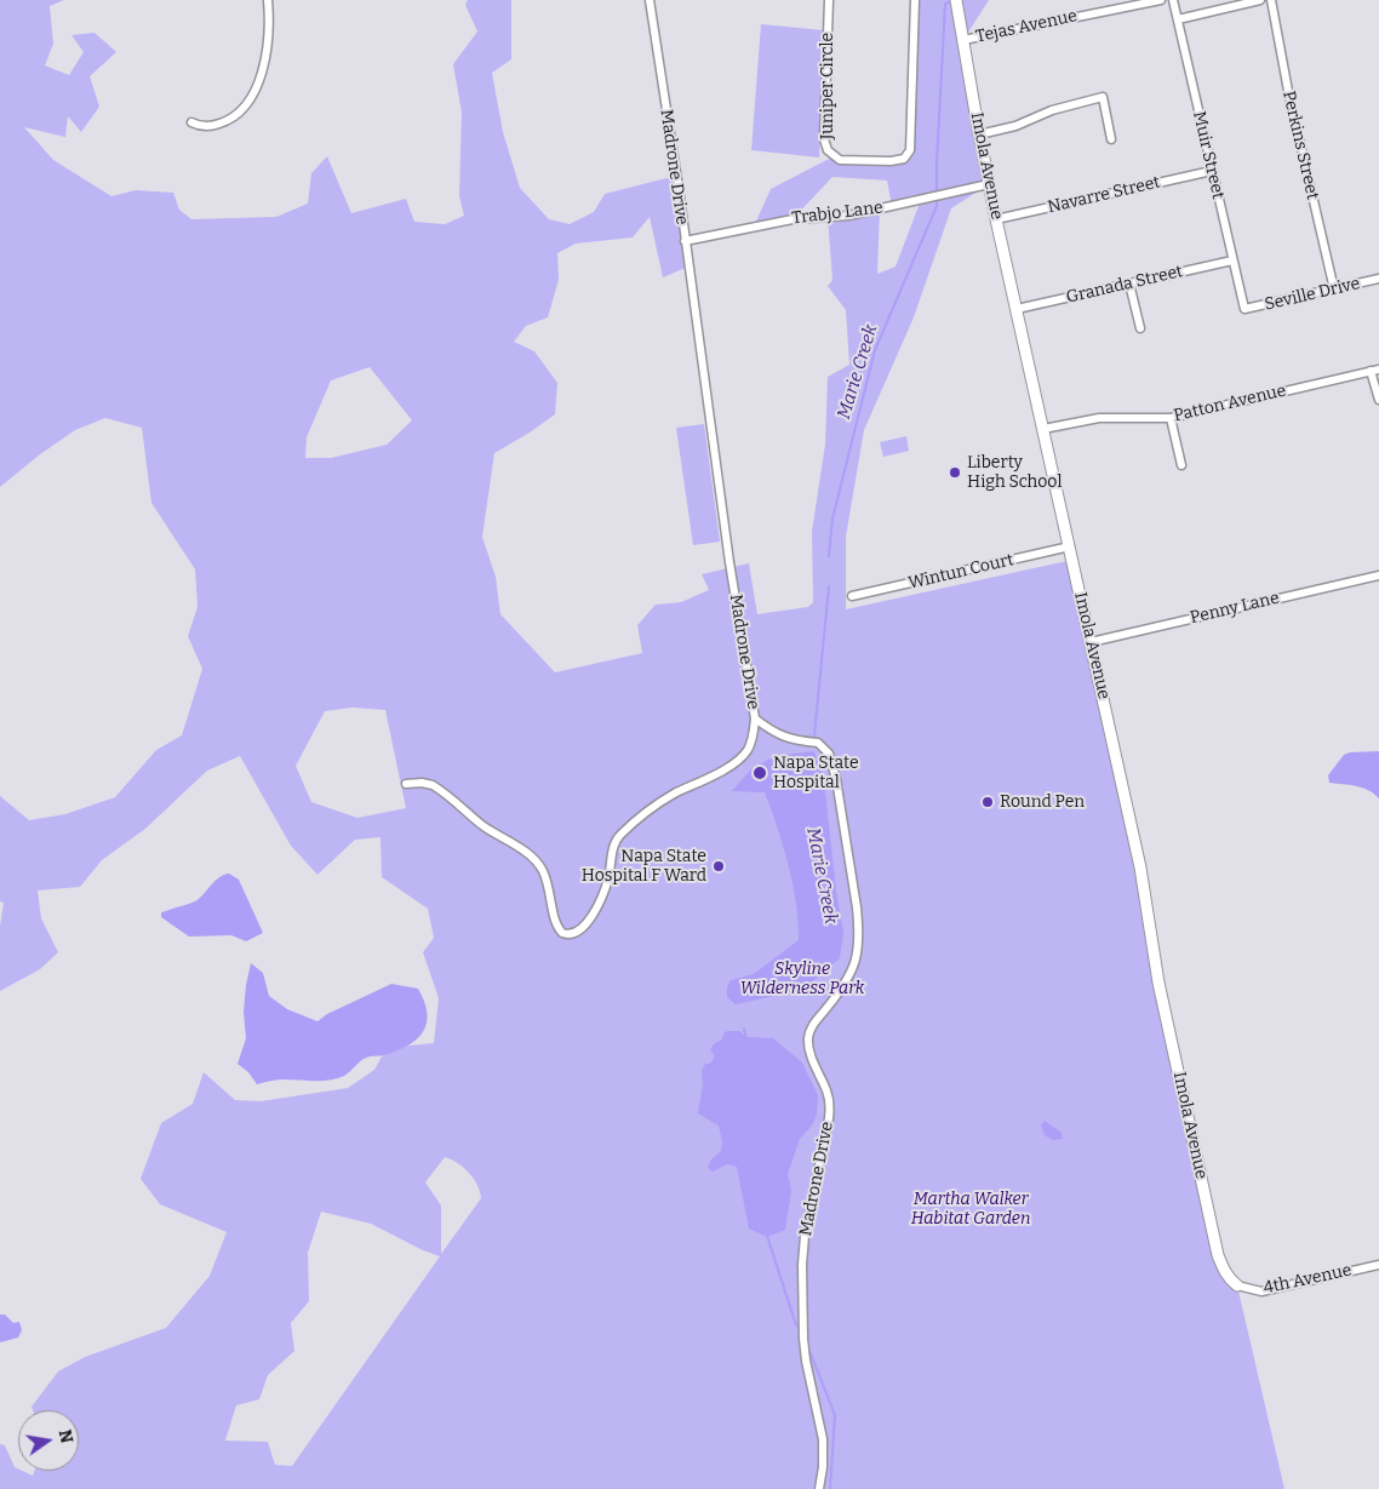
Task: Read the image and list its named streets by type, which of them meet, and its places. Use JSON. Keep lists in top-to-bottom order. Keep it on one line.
{"streets":{"street":["Tejas Avenue","Juniper Circle","Perkins Street","Muir Street","Imola Avenue","Madrone Drive","Navarre Street","Trabjo Lane","Granada Street","Seville Drive","Patton Avenue","Wintun Court","Penny Lane","4th Avenue"]},"crossings":[["Tejas Avenue","Imola Avenue"],["Perkins Street","Seville Drive"],["Muir Street","Navarre Street"],["Muir Street","Granada Street"],["Muir Street","Seville Drive"],["Imola Avenue","Navarre Street"],["Imola Avenue","Trabjo Lane"],["Imola Avenue","Granada Street"],["Imola Avenue","Patton Avenue"],["Imola Avenue","Wintun Court"],["Imola Avenue","Penny Lane"],["Imola Avenue","4th Avenue"],["Madrone Drive","Trabjo Lane"]],"water":["Marie Creek"],"parks":["Skyline Wilderness Park","Martha Walker Habitat Garden"],"places":["Liberty High School","Napa State Hospital","Round Pen","Napa State Hospital F Ward"],"north":"right"}
